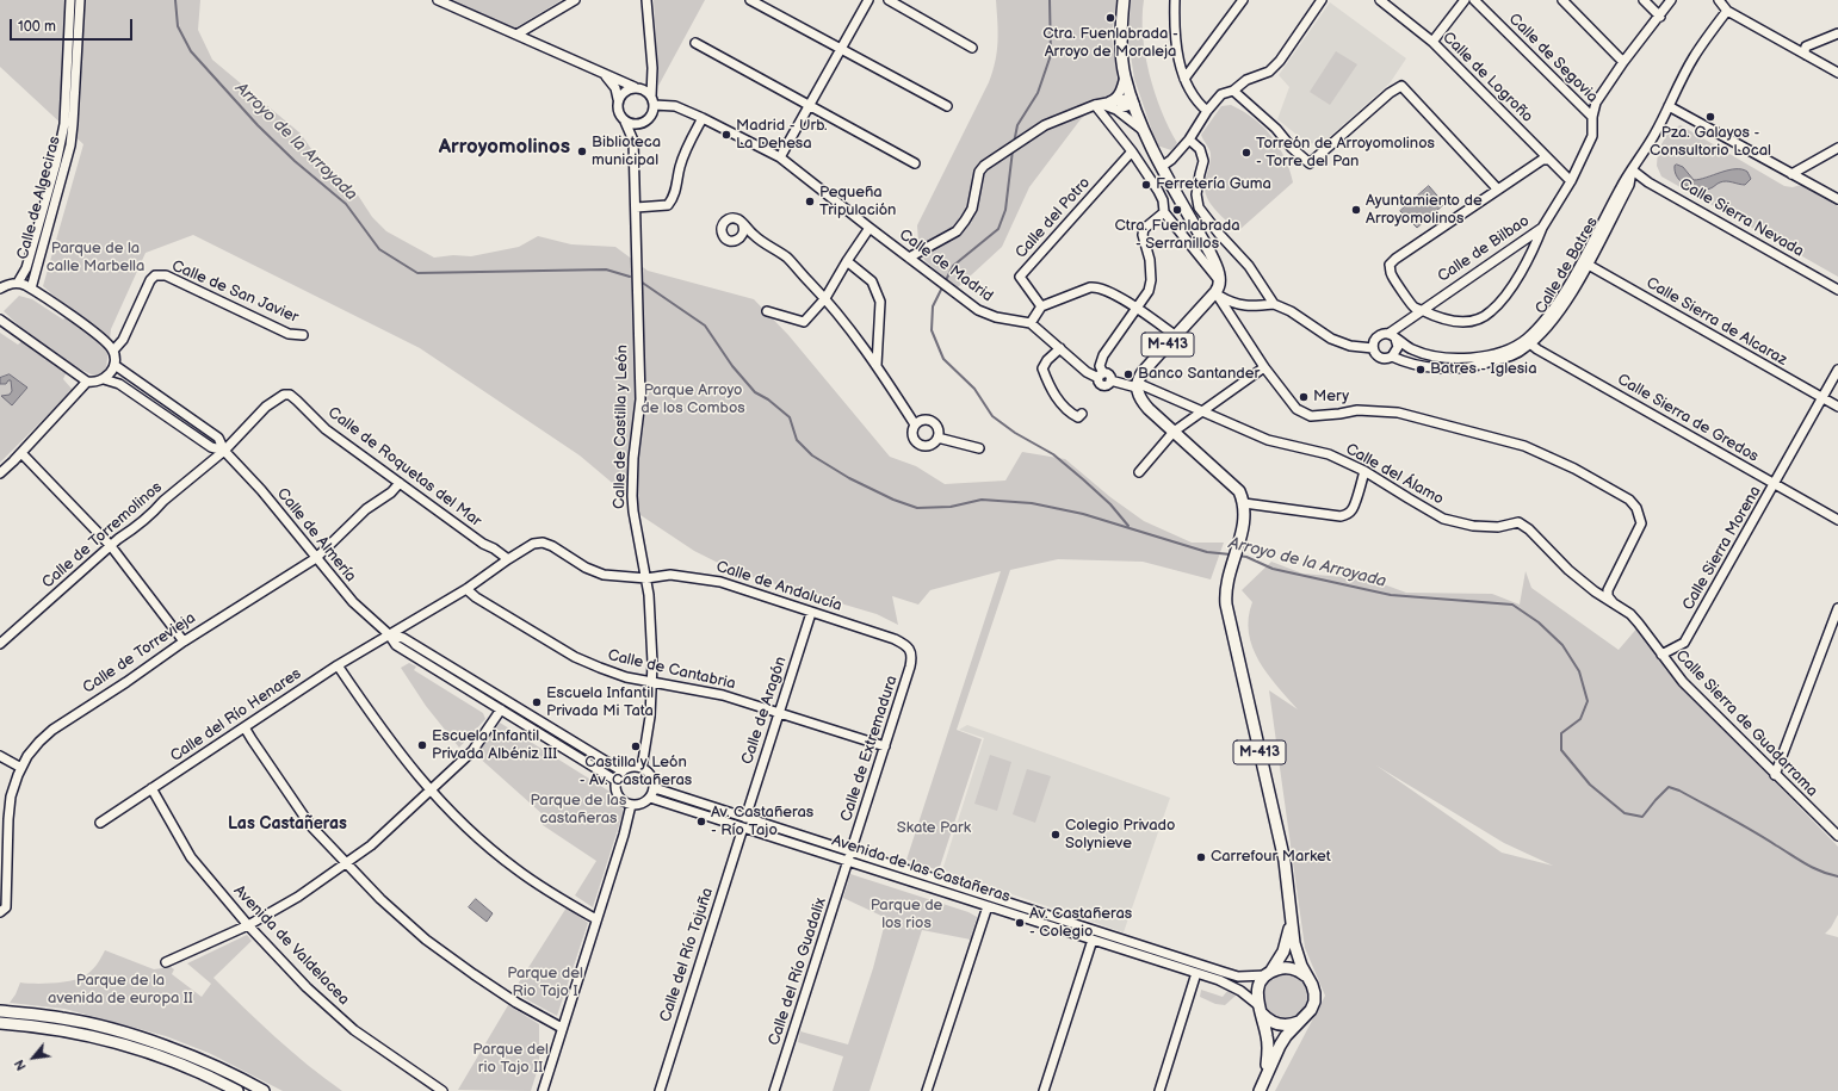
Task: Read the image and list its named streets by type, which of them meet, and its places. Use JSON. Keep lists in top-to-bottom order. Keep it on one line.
{"streets":{"main road":["M-413"],"street":["Calle de Segovia","Calle de Logroño","Calle de Algeciras","Calle del Potro","Calle Sierra Nevada","Calle de Bilbao","Calle de Madrid","Calle de Batres","Calle de San Javier","Calle Sierra de Alcaraz","Calle Sierra de Gredos","Calle de Castilla y León","Calle de Roquetas del Mar","Calle del Álamo","Calle de Torremolinos","Calle de Almería","Calle Sierra Morena","Calle de Andalucía","Calle de Torrevieja","Calle de Cantabria","Calle de Aragón","Calle del Río Henares","Calle Sierra de Guadarrama","Calle de Extremadura","Avenida de las Castañeras","Avenida de Valdelacea","Calle del Río Tajuña","Calle del Río Guadalix"]},"crossings":[["Calle de Segovia","Calle de Bilbao"],["Calle de Logroño","Calle de Bilbao"],["Calle Sierra Nevada","Calle de Batres"],["Calle de Bilbao","Calle de Batres"],["Calle de Madrid","Calle de Castilla y León"],["Calle de Batres","Calle Sierra de Alcaraz"],["Calle de Batres","Calle Sierra de Gredos"],["Calle Sierra de Alcaraz","Calle Sierra Morena"],["M-413","Calle del Álamo"],["M-413","Avenida de las Castañeras"],["Calle Sierra de Gredos","Calle Sierra Morena"],["Calle de Castilla y León","Calle de Andalucía"],["Calle de Castilla y León","Calle de Cantabria"],["Calle de Castilla y León","Avenida de las Castañeras"],["Calle de Roquetas del Mar","Calle de Torremolinos"],["Calle de Roquetas del Mar","Calle de Almería"],["Calle de Roquetas del Mar","Calle de Andalucía"],["Calle de Roquetas del Mar","Calle de Torrevieja"],["Calle del Álamo","Calle Sierra de Guadarrama"],["Calle de Torremolinos","Calle de Almería"],["Calle de Almería","Calle de Torrevieja"],["Calle de Almería","Calle del Río Henares"],["Calle Sierra Morena","Calle Sierra de Guadarrama"],["Calle de Andalucía","Calle de Cantabria"],["Calle de Andalucía","Calle de Aragón"],["Calle de Andalucía","Calle del Río Henares"],["Calle de Andalucía","Calle de Extremadura"],["Calle de Cantabria","Calle de Aragón"],["Calle de Cantabria","Calle del Río Henares"],["Calle de Cantabria","Calle de Extremadura"],["Calle de Aragón","Avenida de las Castañeras"],["Calle del Río Henares","Avenida de Valdelacea"],["Calle de Extremadura","Avenida de las Castañeras"],["Calle de Extremadura","Calle del Río Guadalix"],["Avenida de las Castañeras","Calle del Río Tajuña"],["Avenida de las Castañeras","Calle del Río Guadalix"]],"districts":["Arroyomolinos","Las Castañeras"],"water":["Arroyo de la Arroyada"],"parks":["Parque de la calle Marbella","Parque Arroyo de los Combos","Parque de las castañeras","Skate Park","Parque de los rios","Parque del Rio Tajo I","Parque de la avenida de europa II","Parque del rio Tajo II"],"places":["Ctra. Fuenlabrada - Arroyo de Moraleja","Pza. Galayos - Consultorio Local","Madrid - Urb. La Dehesa","Biblioteca municipal","Torreón de Arroyomolinos - Torre del Pan","Ferretería Guma","Pequeña Tripulación","Ctra. Fuenlabrada - Serranillos","Ayuntamiento de Arroyomolinos","Batres - Iglesia","Banco Santander","Mery","Escuela Infantil Privada Mi Tata","Escuela Infantil Privada Albéniz III","Castilla y León - Av. Castañeras","Av. Castañeras - Río Tajo","Colegio Privado Solynieve","Carrefour Market","Av. Castañeras - Colegio"],"scale_bar":"100 m","north":"bottom left"}
